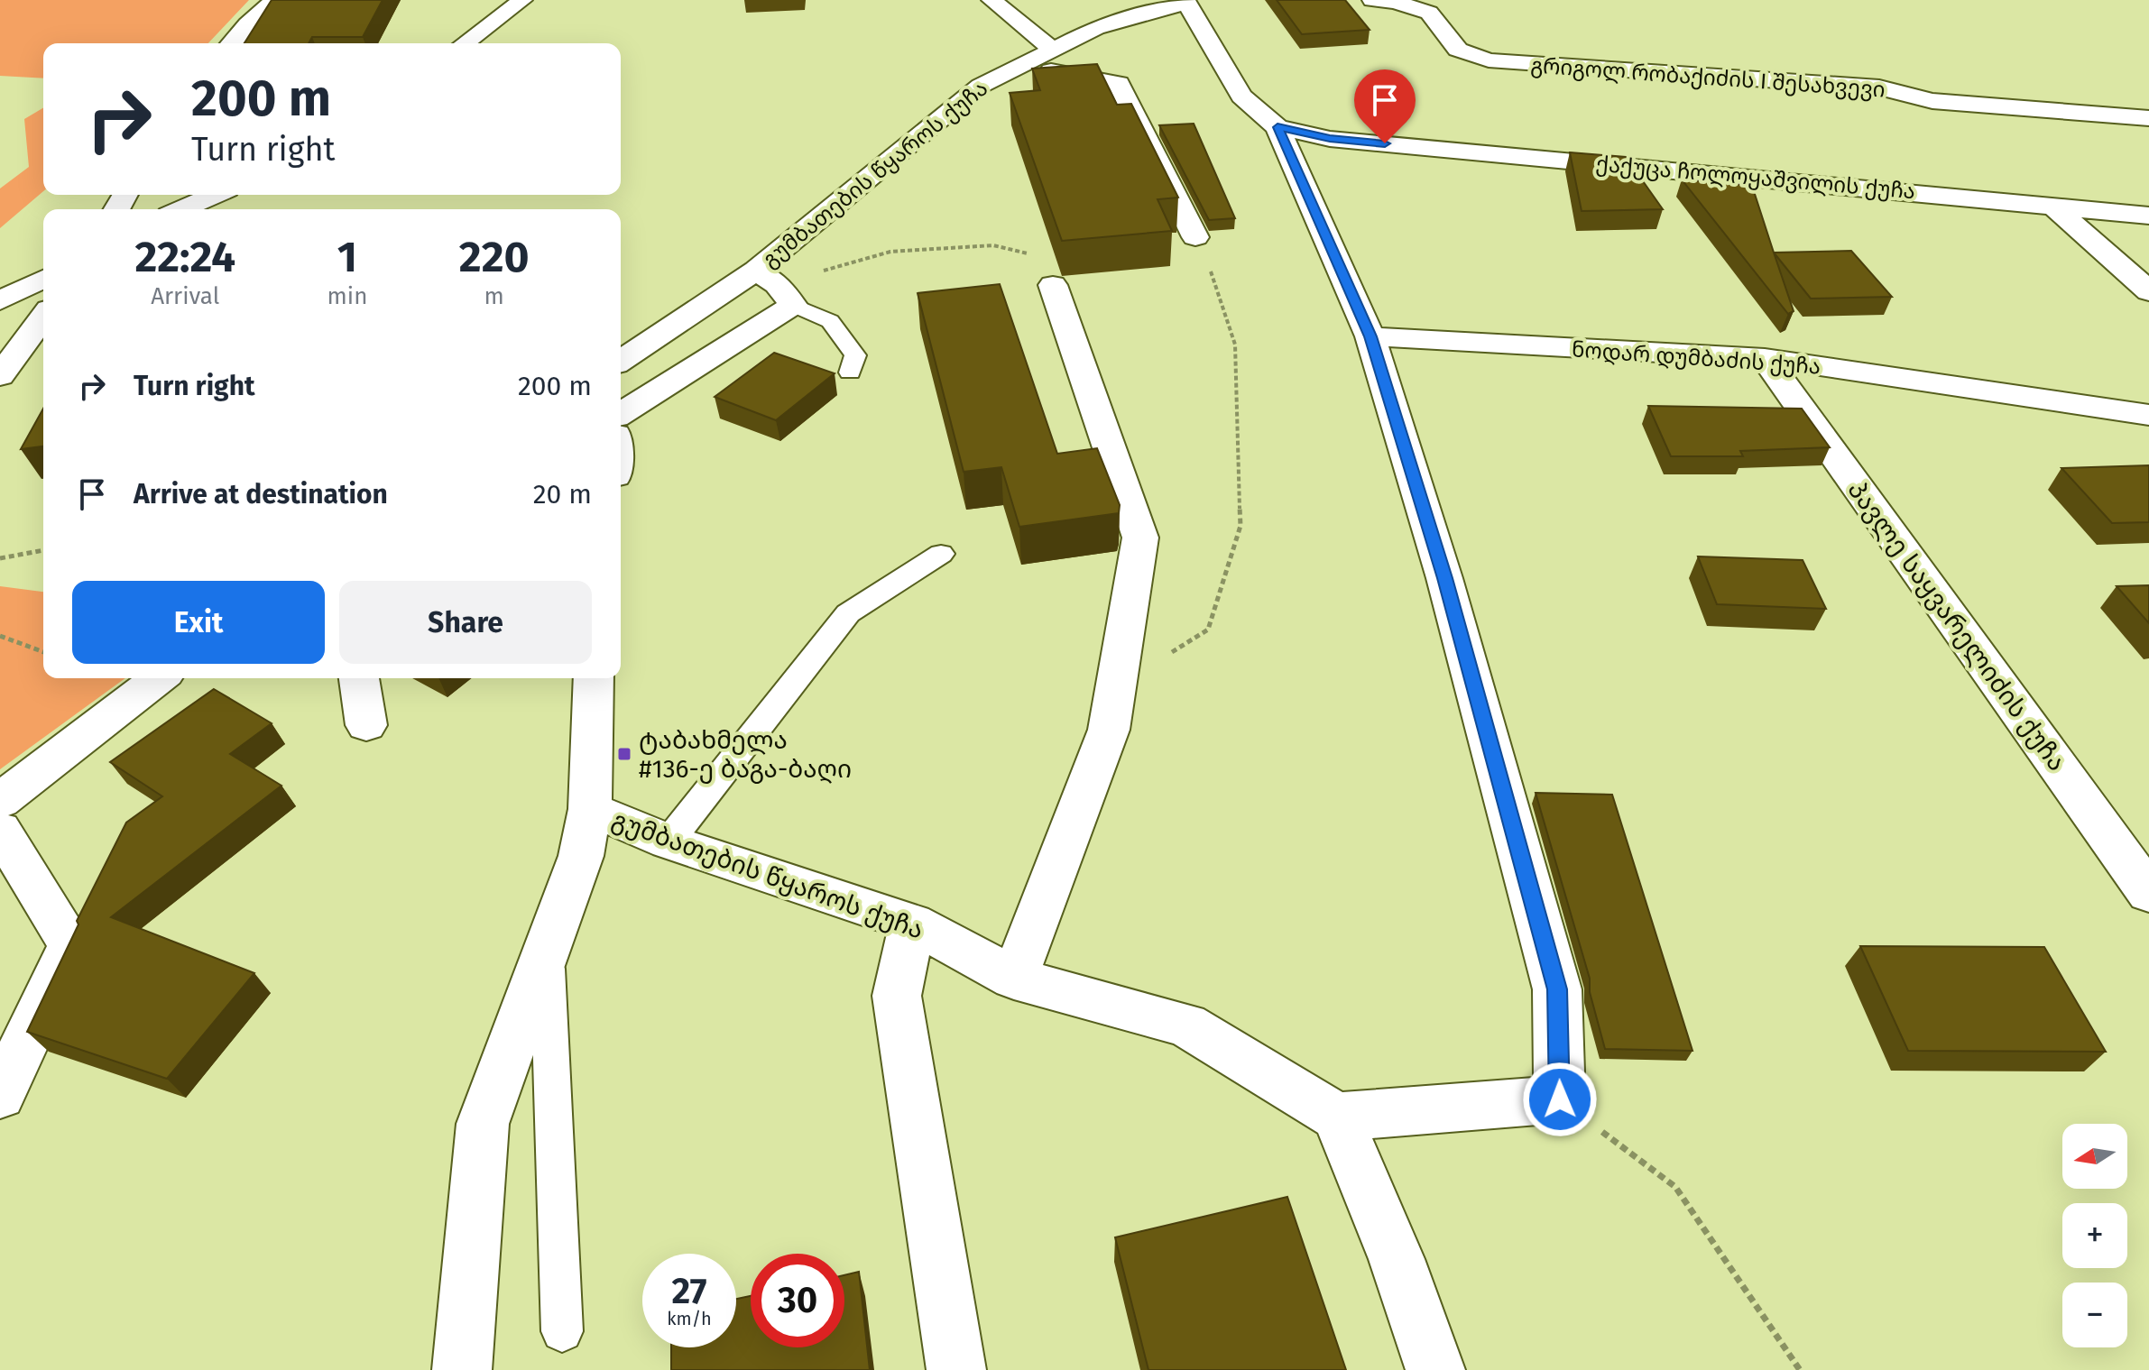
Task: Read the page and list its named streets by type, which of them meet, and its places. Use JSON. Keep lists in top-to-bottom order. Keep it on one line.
{"streets":{"street":["გრიგოლ რობაქიძის I შესახვევი","გუმბათების წყაროს ქუჩა","ქაქუცა ჩოლოყაშვილის ქუჩა","ნოდარ დუმბაძის ქუჩა","პავლე საყვარელიძის ქუჩა"]},"crossings":[["გუმბათების წყაროს ქუჩა","ქაქუცა ჩოლოყაშვილის ქუჩა"],["გუმბათების წყაროს ქუჩა","ნოდარ დუმბაძის ქუჩა"],["ნოდარ დუმბაძის ქუჩა","პავლე საყვარელიძის ქუჩა"]],"places":{"transit":["ტაბახმელა #136-ე ბაგა-ბაღი"]},"north":"left","page":{"turn":["200 m","Turn right"],"eta":["22:24","Arrival","1","min","220","m"],"list":[{"name":"Turn right","value":"200 m"},{"name":"Arrive at destination","value":"20 m"}],"buttons":["Exit","Share"],"map_buttons":["+","−"],"speed":"27 km/h","limit":"30"}}
